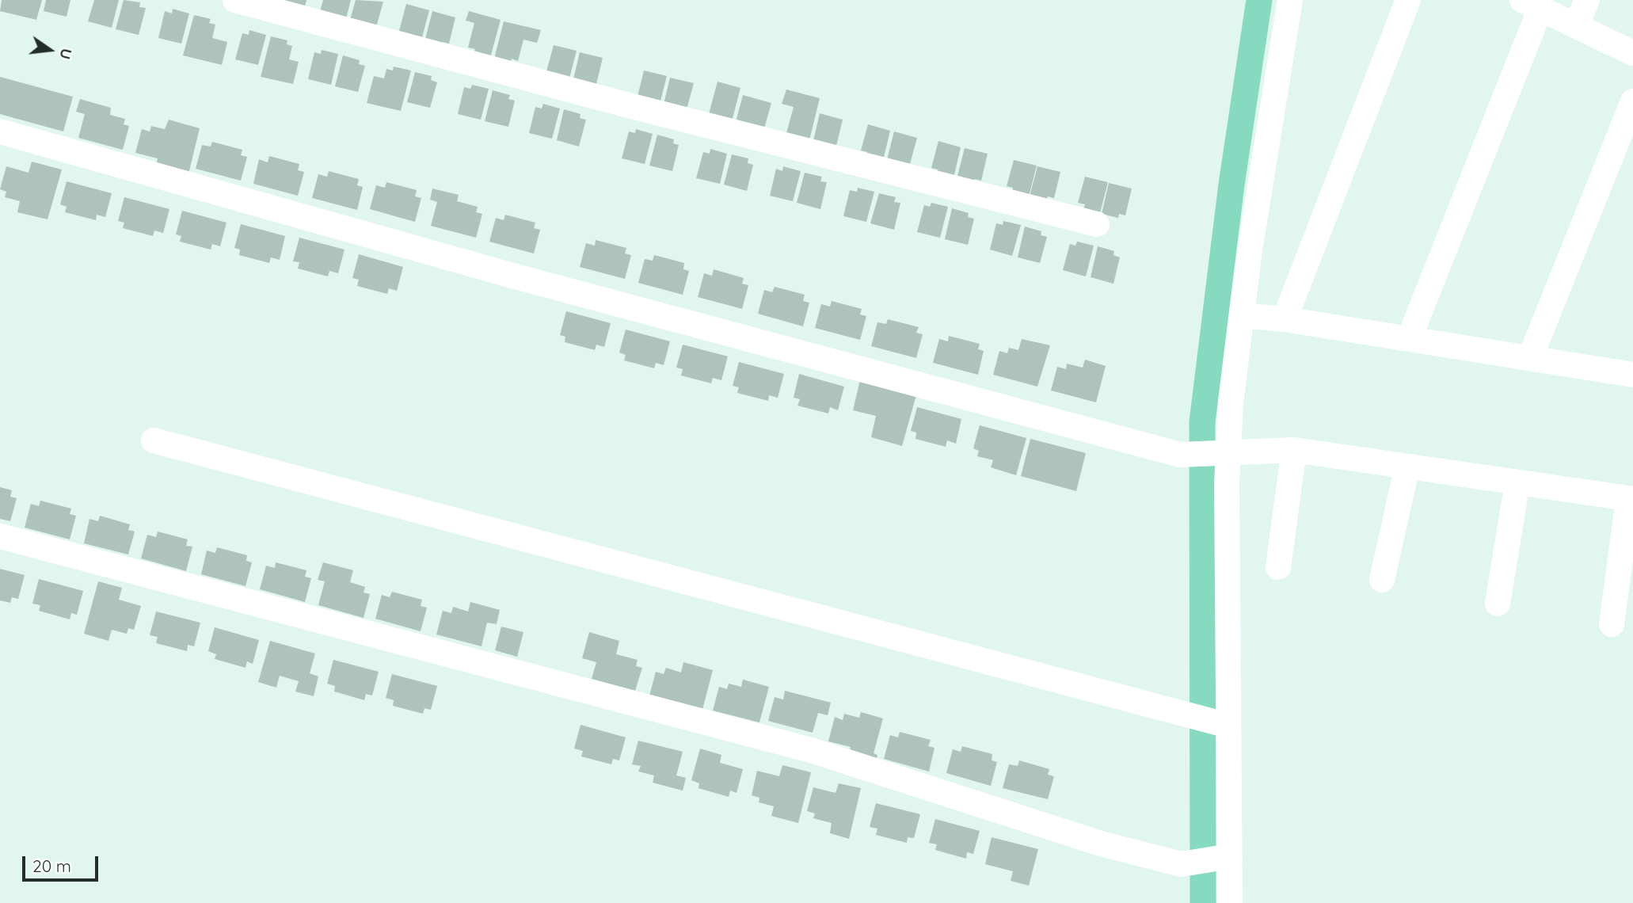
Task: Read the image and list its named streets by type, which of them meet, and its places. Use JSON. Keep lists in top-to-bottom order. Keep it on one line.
{"scale_bar":"20 m","north":"right"}
